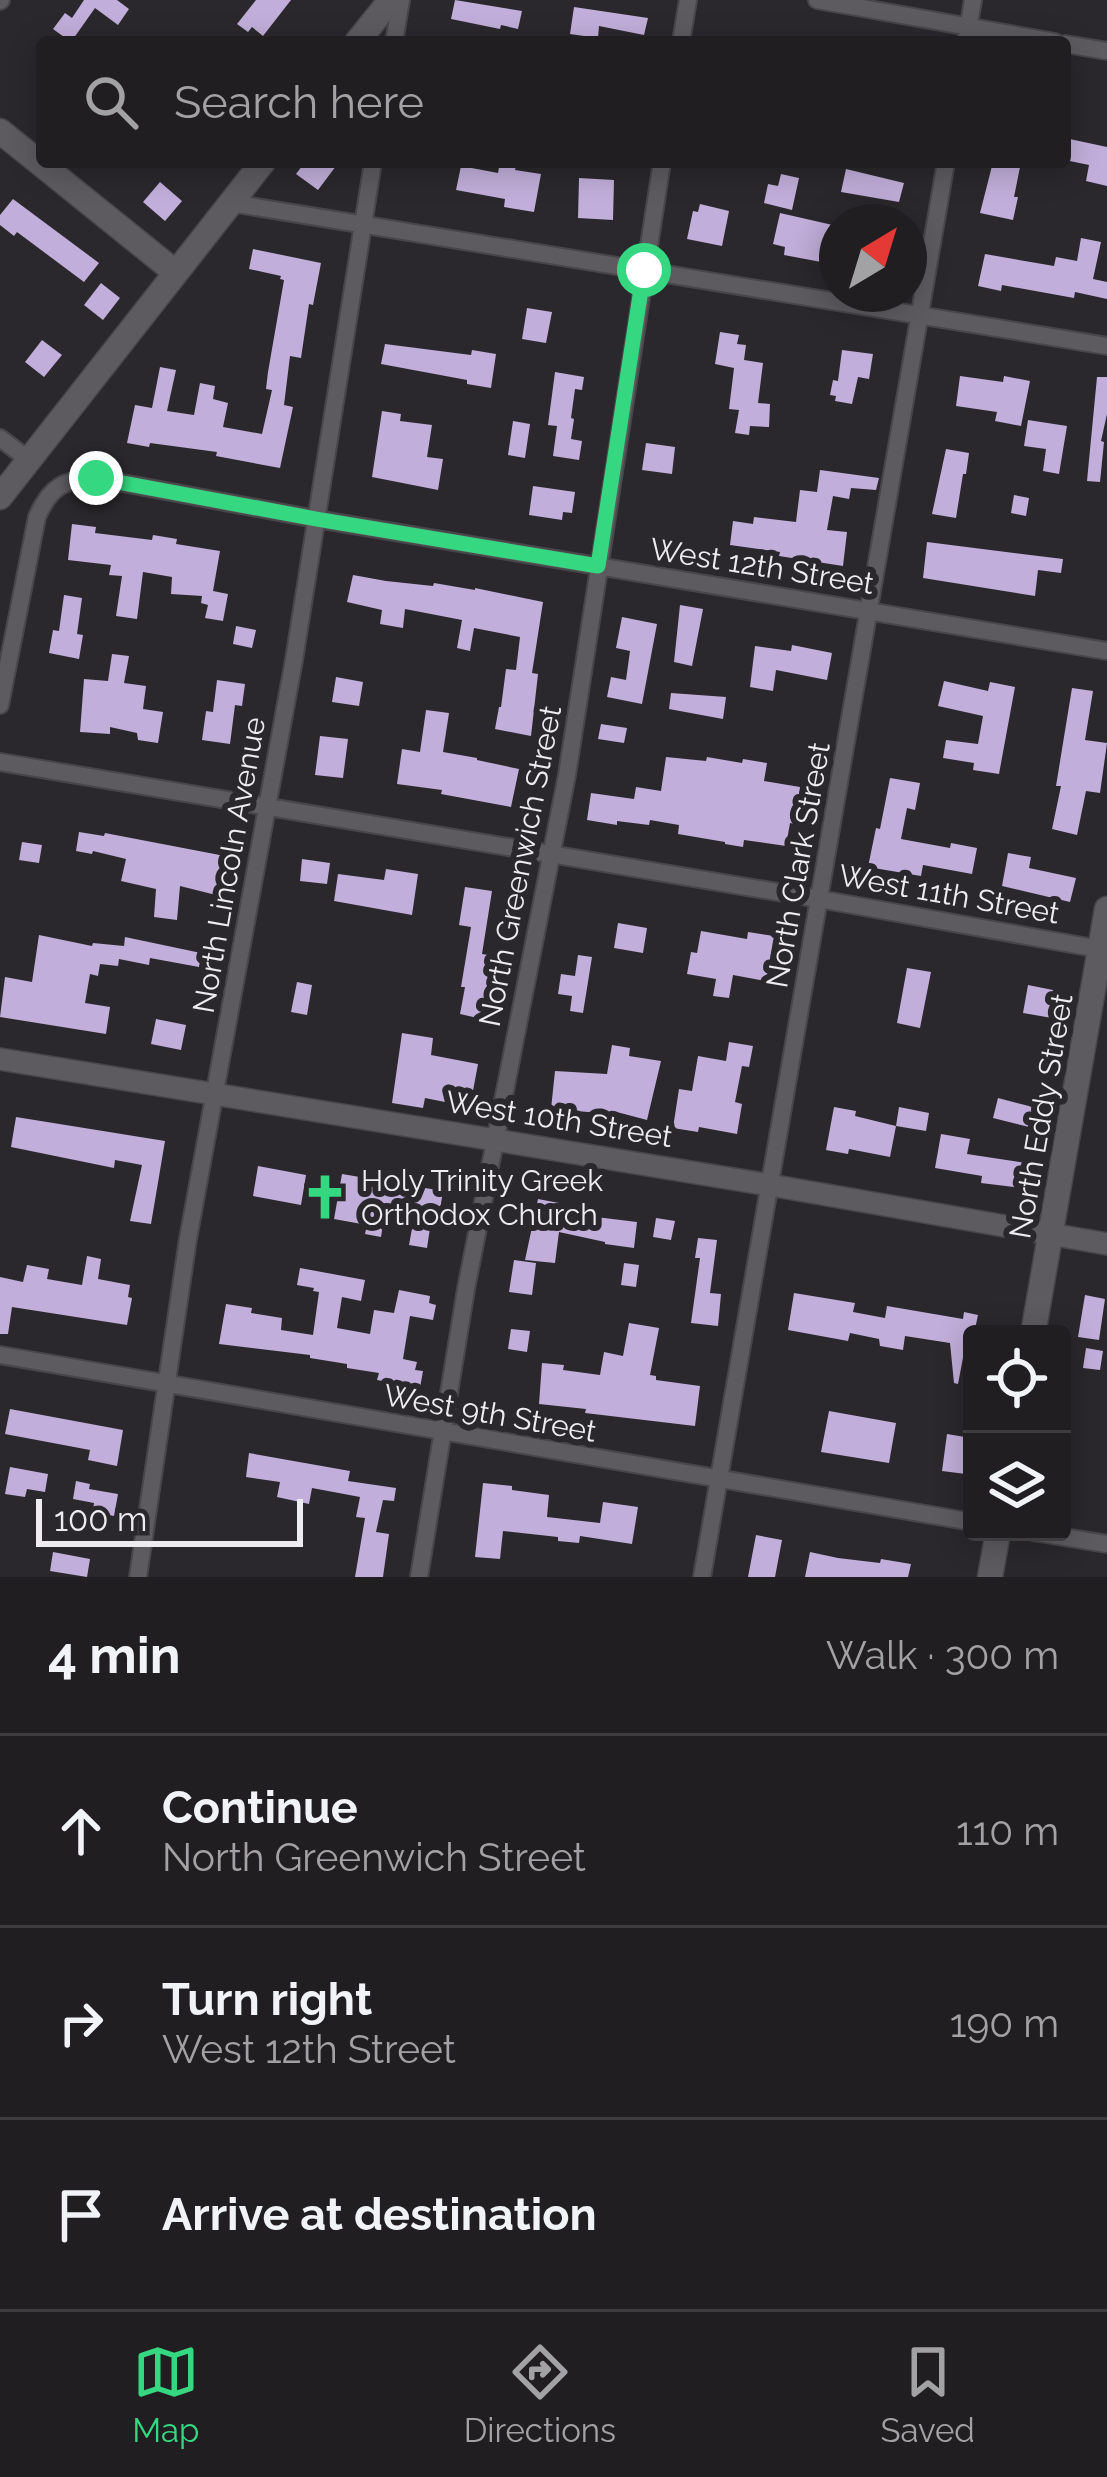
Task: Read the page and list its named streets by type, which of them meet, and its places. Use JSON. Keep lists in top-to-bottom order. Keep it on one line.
{"streets":{"main road":["North Eddy Street"],"street":["West 12th Street","North Lincoln Avenue","North Clark Street","North Greenwich Street","West 11th Street","West 10th Street","West 9th Street"]},"crossings":[["West 12th Street","North Lincoln Avenue"],["West 12th Street","North Clark Street"],["West 12th Street","North Greenwich Street"],["North Lincoln Avenue","West 11th Street"],["North Lincoln Avenue","West 10th Street"],["North Lincoln Avenue","West 9th Street"],["North Clark Street","West 11th Street"],["North Clark Street","West 10th Street"],["North Clark Street","West 9th Street"],["North Greenwich Street","West 11th Street"],["North Greenwich Street","West 10th Street"],["North Greenwich Street","West 9th Street"],["West 11th Street","North Eddy Street"],["North Eddy Street","West 10th Street"]],"places":{"church":["Holy Trinity Greek Orthodox Church"]},"scale_bar":"100 m","north":"top right","page":{"search":"Search here","scale":"100 m","heading":["4 min","Walk · 300 m"],"list":[["Continue","North Greenwich Street","110 m"],["Turn right","West 12th Street","190 m"],"Arrive at destination"],"nav":["Map","Directions","Saved"]}}
